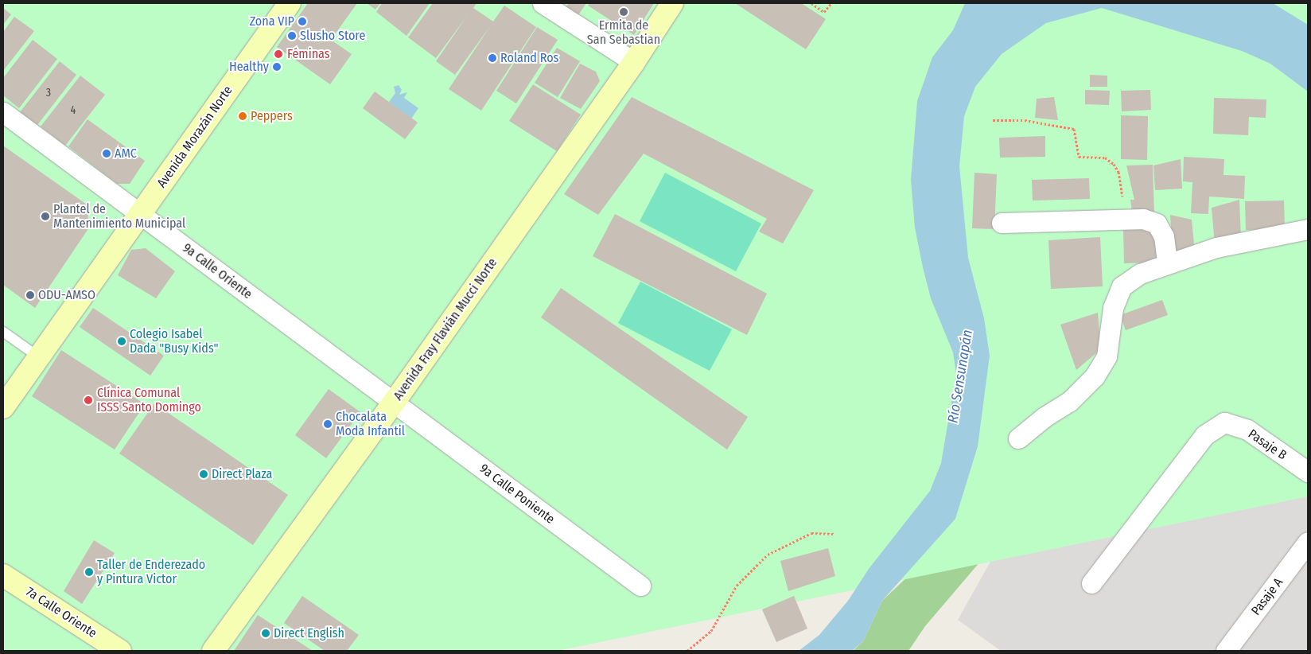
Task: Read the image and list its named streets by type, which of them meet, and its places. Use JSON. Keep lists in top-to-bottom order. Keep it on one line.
{"streets":{"main road":["Avenida Morazán Norte","Avenida Fray Flavián Mucci Norte","7a Calle Oriente"],"street":["9a Calle Oriente","Pasaje B","9a Calle Poniente","Pasaje A"]},"crossings":[["Avenida Morazán Norte","9a Calle Oriente"],["9a Calle Oriente","Avenida Fray Flavián Mucci Norte"],["9a Calle Oriente","9a Calle Poniente"],["Avenida Fray Flavián Mucci Norte","9a Calle Poniente"]],"water":["Río Sensunapán"],"places":["Ermita de San Sebastian","Zona VIP","Slusho Store","Féminas","Roland Ros","Healthy","Peppers","AMC","Plantel de Mantenimiento Municipal","ODU-AMSO","Colegio Isabel Dada \"Busy Kids\"","Clínica Comunal ISSS Santo Domingo","Chocalata Moda Infantil","Direct Plaza","Taller de Enderezado y Pintura Victor","Direct English"],"house_numbers":["3","4"]}
